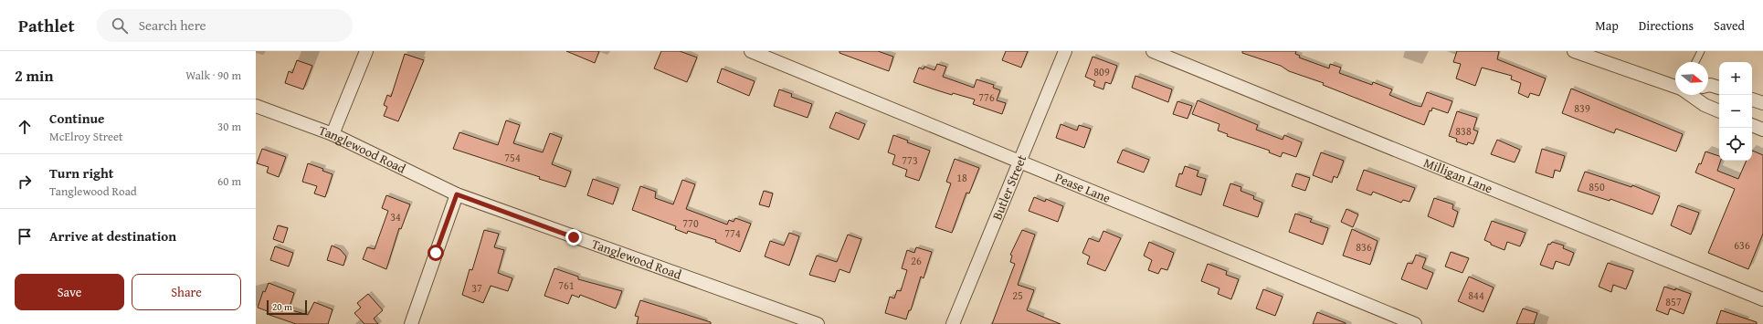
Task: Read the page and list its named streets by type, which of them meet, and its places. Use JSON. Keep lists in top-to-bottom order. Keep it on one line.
{"streets":{"street":["Tanglewood Road","Milligan Lane","Butler Street","Pease Lane"]},"crossings":[["Butler Street","Pease Lane"]],"house_numbers":["809","776","839","838","754","773","18","850","34","770","774","636","836","26","761","37","25","844","857"],"scale_bar":"20 m","north":"right","page":{"header":"Pathlet","search":"Search here","nav":["Map","Directions","Saved"],"heading":["2 min","Walk · 90 m"],"map_buttons":["+","−"],"list":[["Continue","McElroy Street","30 m"],["Turn right","Tanglewood Road","60 m"],"Arrive at destination"],"buttons":["Save","Share"],"scale":"20 m"}}
